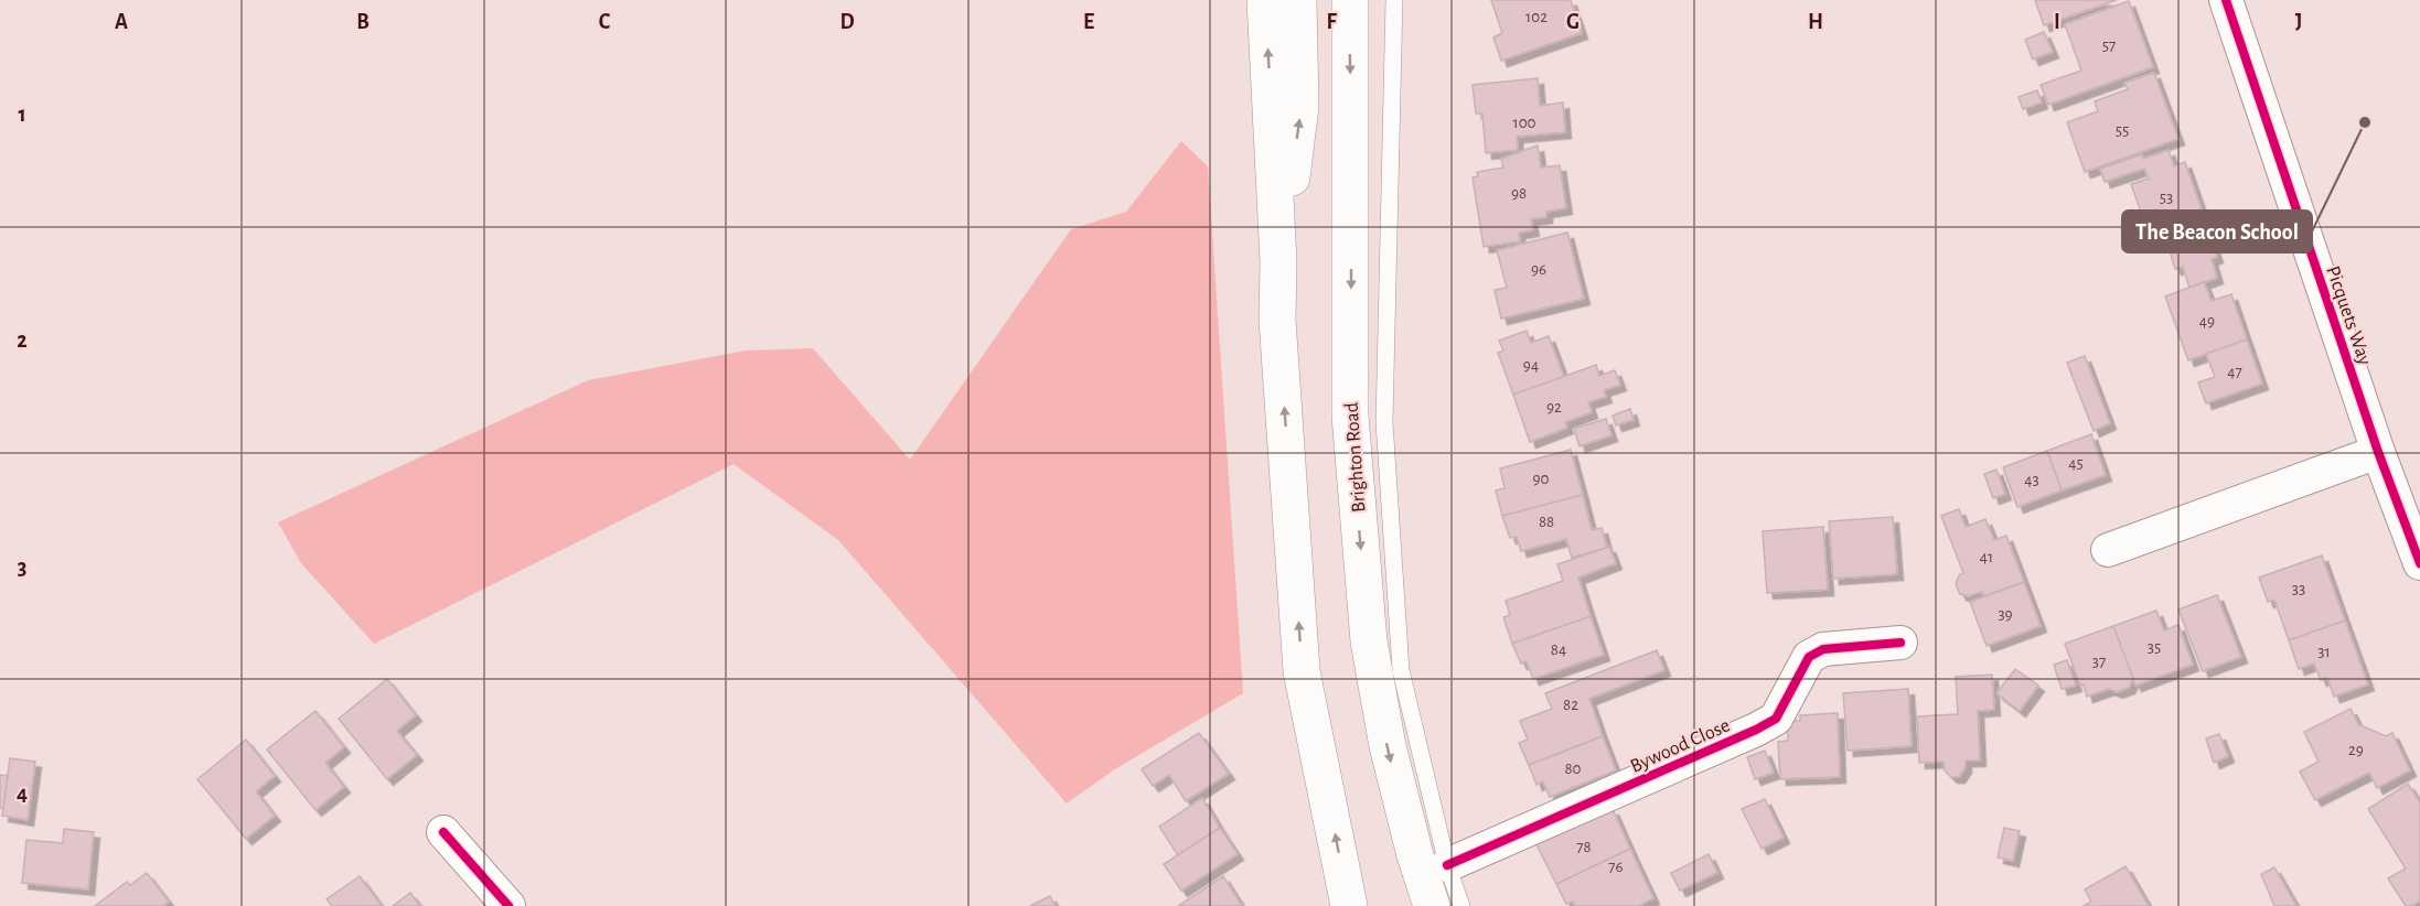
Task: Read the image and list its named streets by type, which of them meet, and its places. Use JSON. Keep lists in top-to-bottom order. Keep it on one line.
{"streets":{"highway":["Brighton Road"],"street":["Picquets Way","Bywood Close"]},"places":["The Beacon School"],"house_numbers":["102","57","100","55","98","53","96","49","94","47","92","45","90","43","88","41","33","39","35","84","31","37","82","29","80","78","76"],"grid":{"columns":["A","B","C","D","E","F","G","H","I","J"],"rows":["1","2","3","4"]}}
